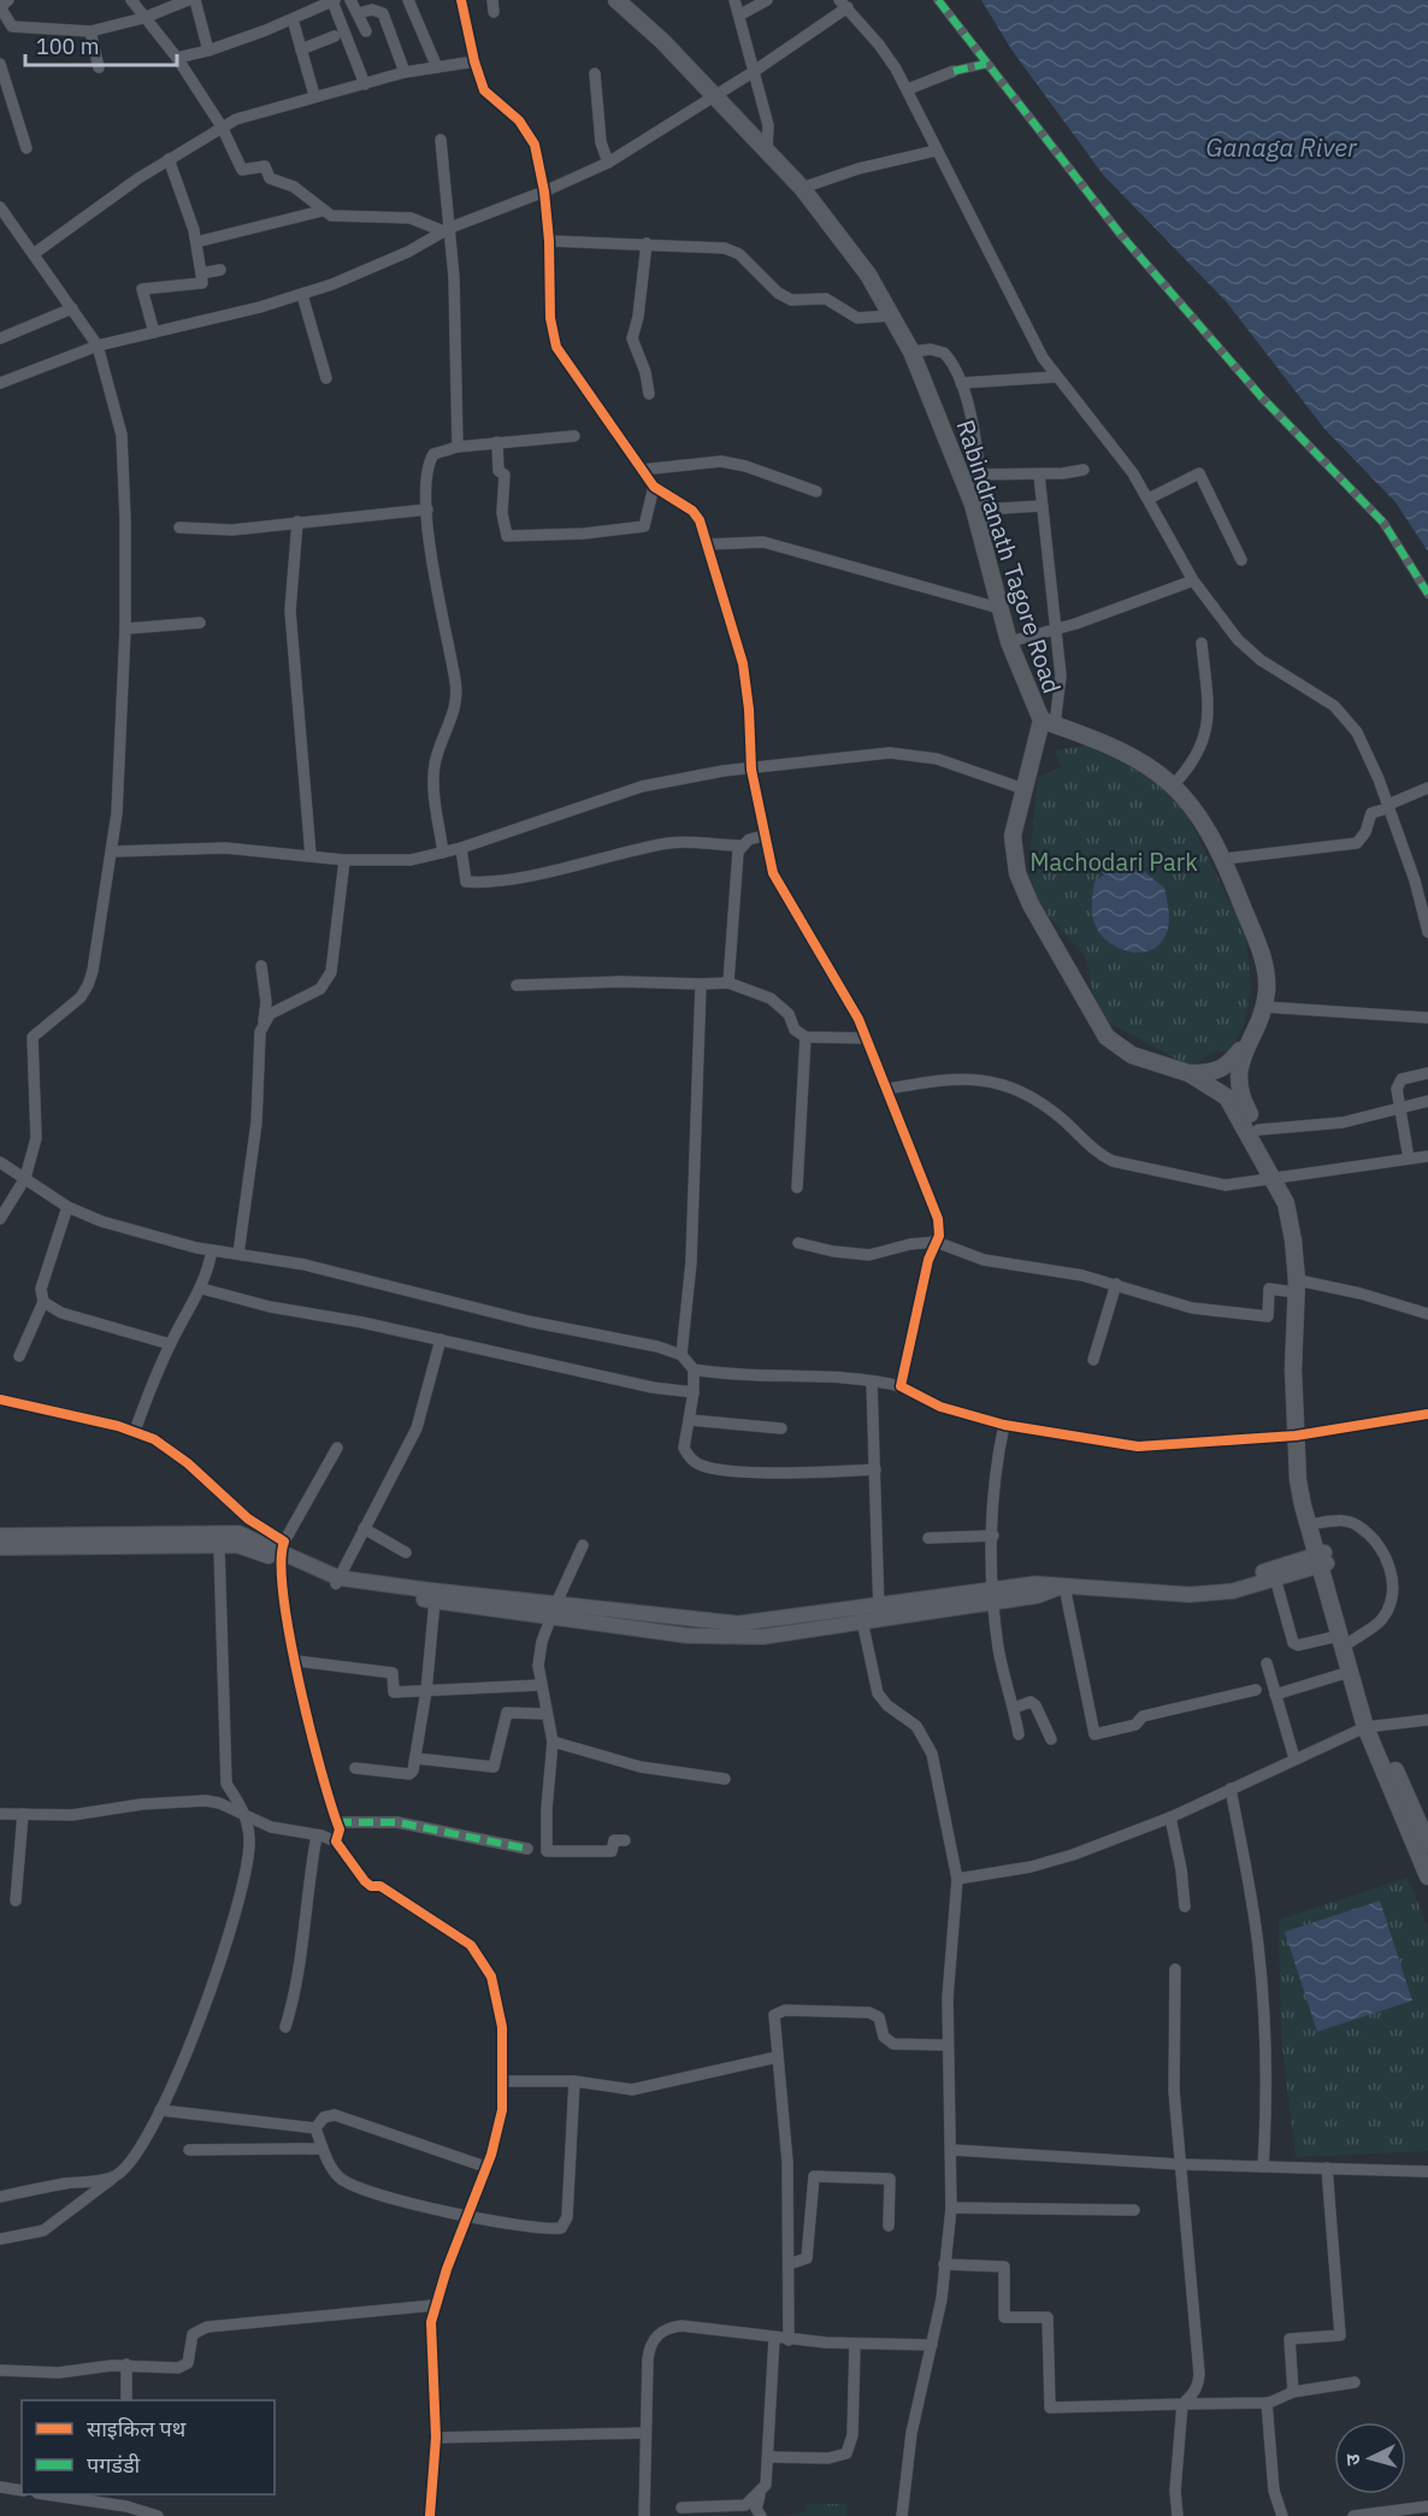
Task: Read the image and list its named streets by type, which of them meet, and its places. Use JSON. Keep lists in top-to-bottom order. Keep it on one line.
{"streets":{"main road":["Rabindranath Tagore Road"]},"water":["Ganaga River"],"parks":["Machodari Park"],"legend":["साइकिल पथ","पगडंडी"],"scale_bar":"100 m","north":"left"}
